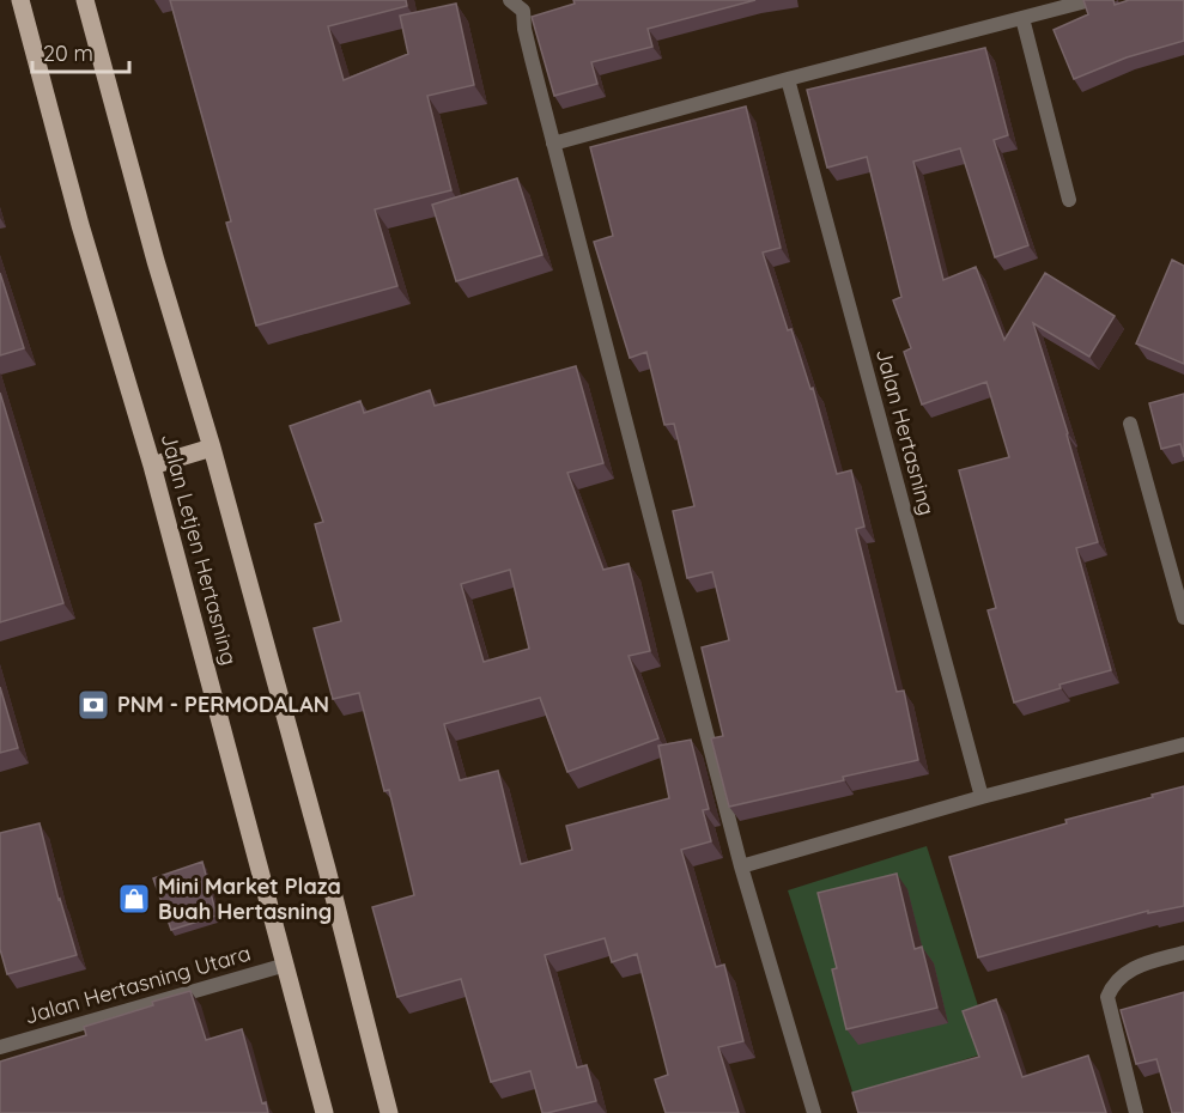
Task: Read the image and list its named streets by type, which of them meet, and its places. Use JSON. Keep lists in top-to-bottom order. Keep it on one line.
{"streets":{"main road":["Jalan Letjen Hertasning"],"street":["Jalan Hertasning","Jalan Hertasning Utara"]},"crossings":[["Jalan Letjen Hertasning","Jalan Hertasning Utara"]],"places":{"bank":["PNM - PERMODALAN"],"shop":["Mini Market Plaza Buah Hertasning"]},"scale_bar":"20 m"}
